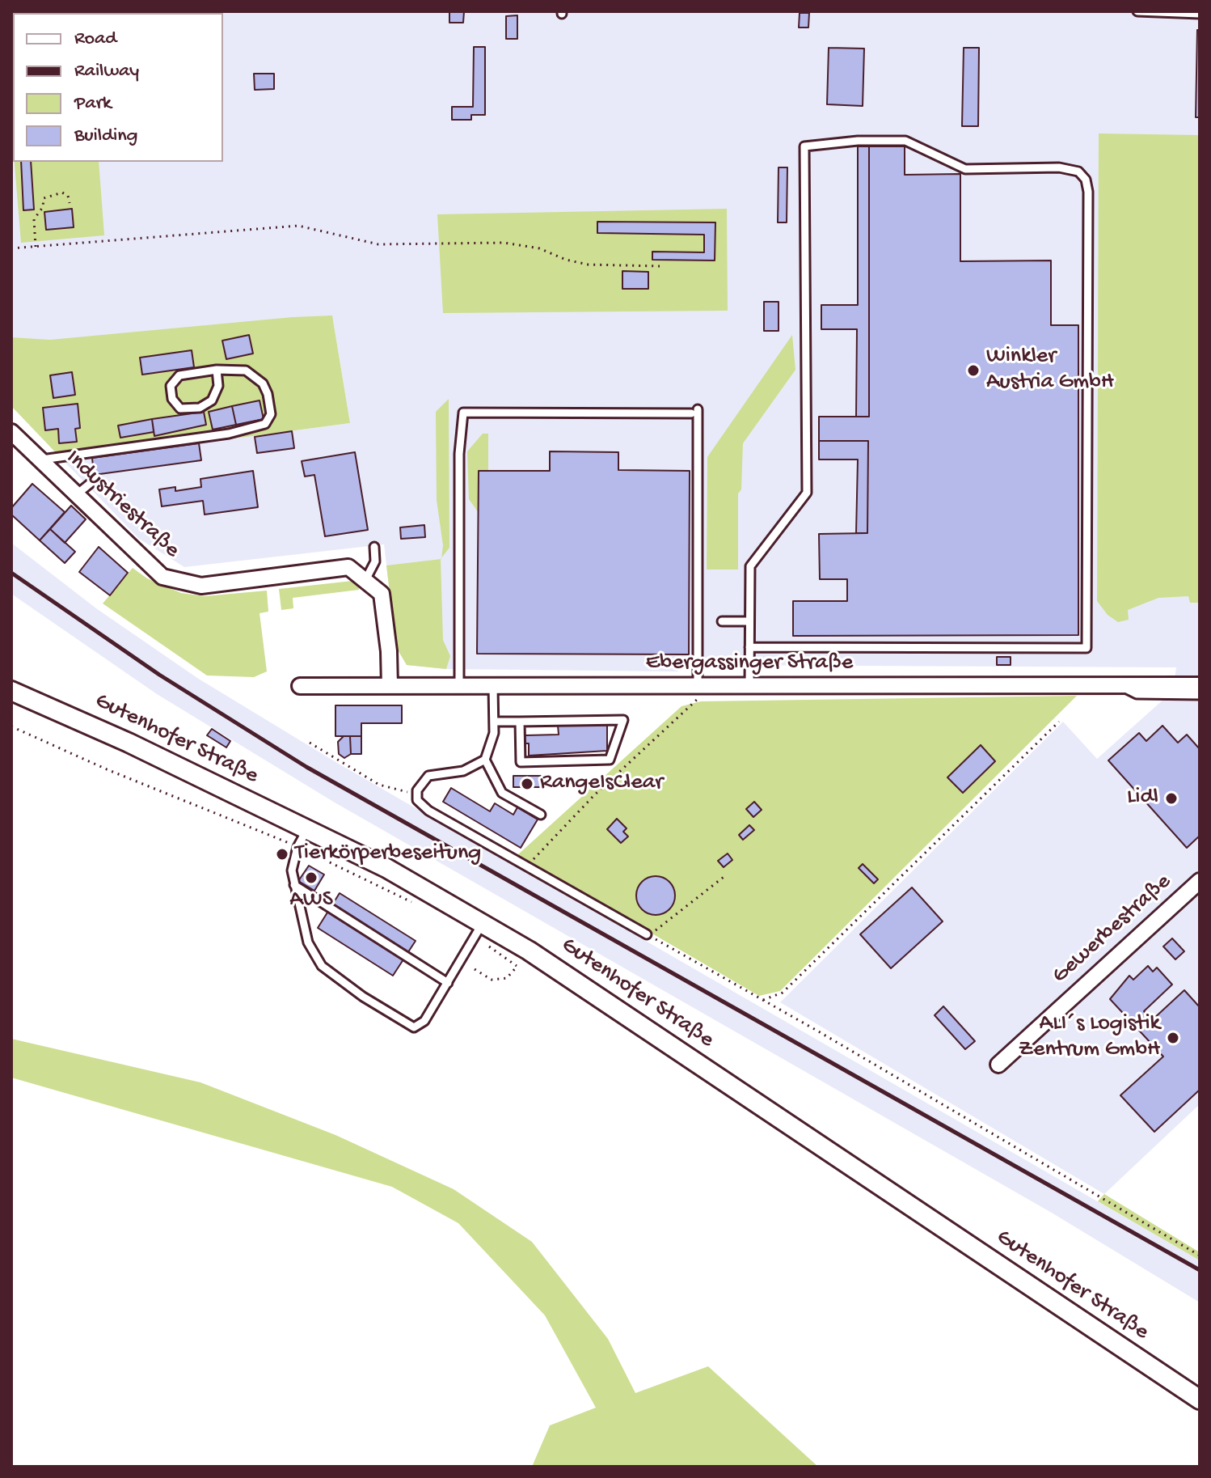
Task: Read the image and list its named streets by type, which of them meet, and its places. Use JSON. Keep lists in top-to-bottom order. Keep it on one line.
{"streets":{"street":["Industriestraße","Ebergassinger Straße","Gutenhofer Straße","Gewerbestraße"]},"places":["Winkler Austria GmbH","RangeIsClear","Lidl","Tierkörperbeseitung","AWS","ALI´s Logistik Zentrum GmbH"],"legend":["Road","Railway","Park","Building"]}
